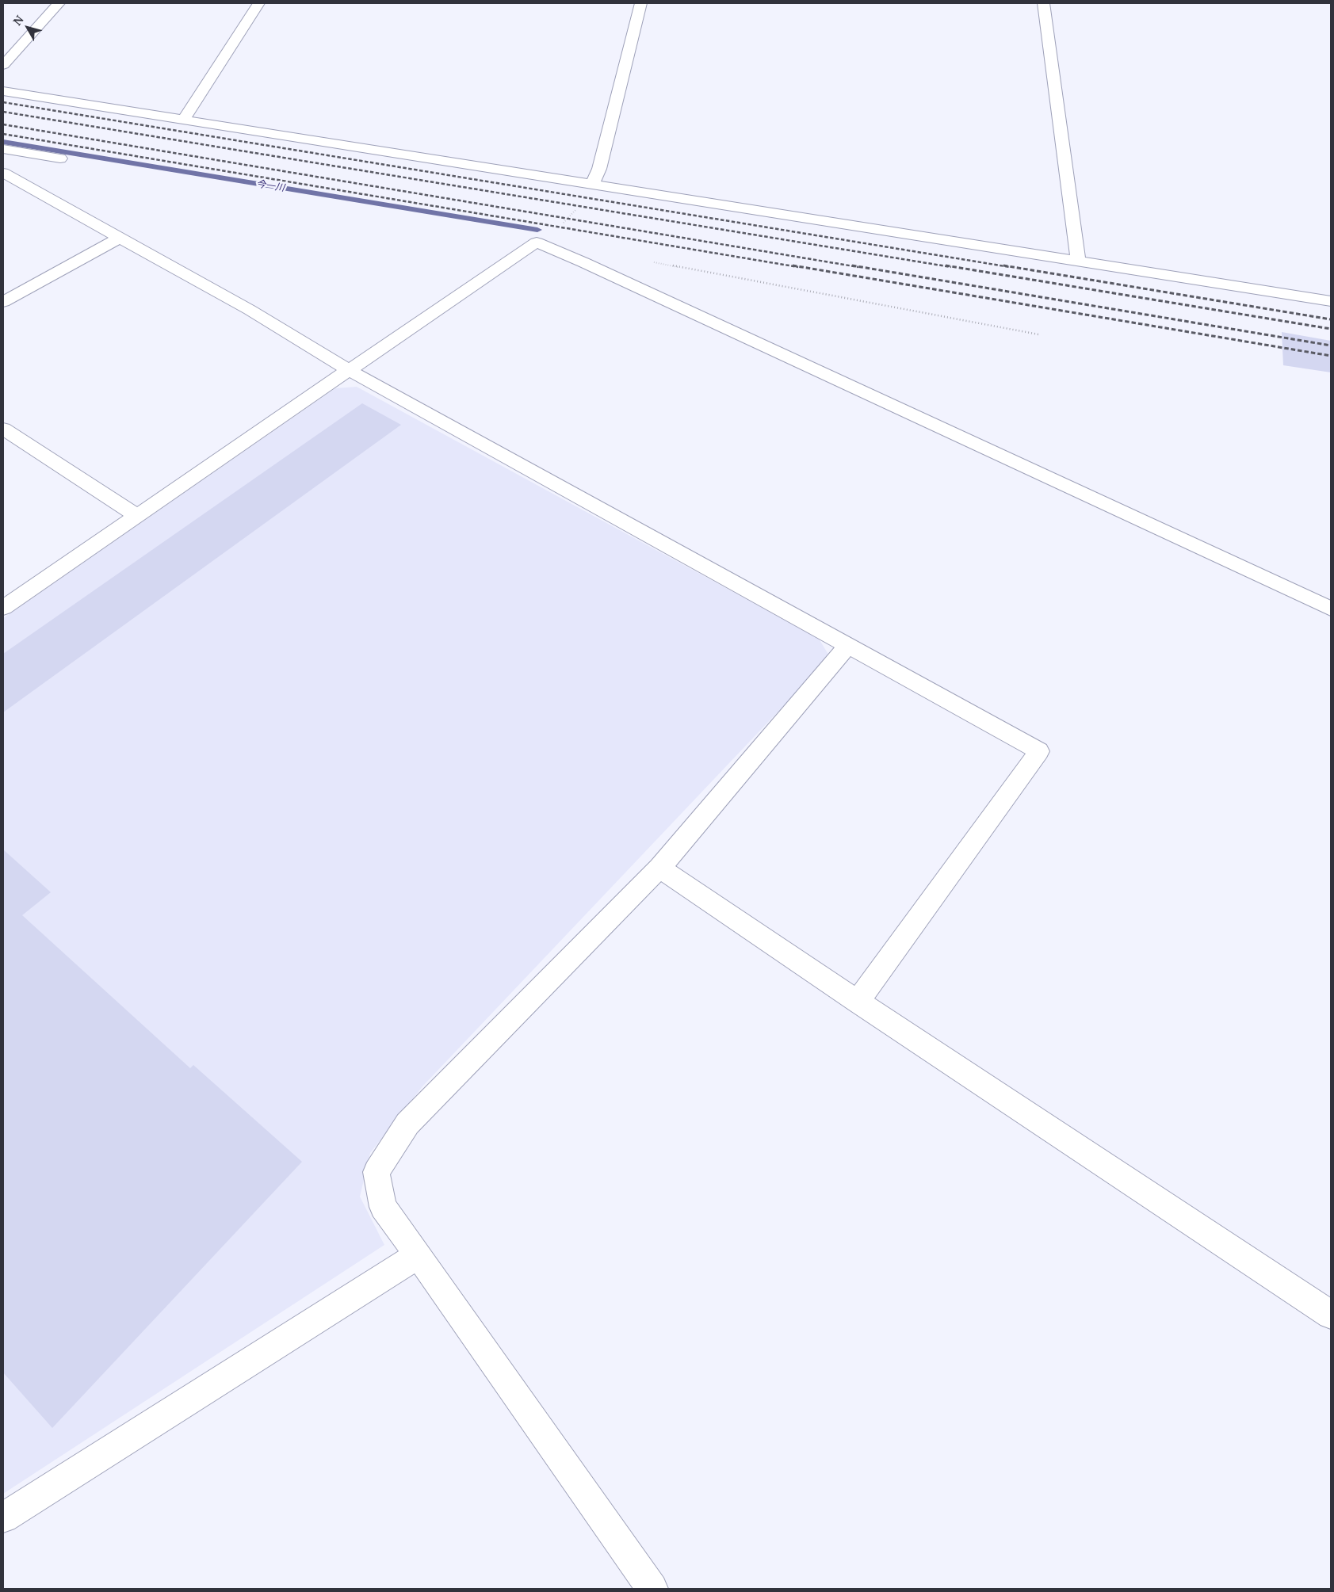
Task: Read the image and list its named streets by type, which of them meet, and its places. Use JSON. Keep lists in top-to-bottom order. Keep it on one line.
{"water":["今一川"],"north":"top left"}
